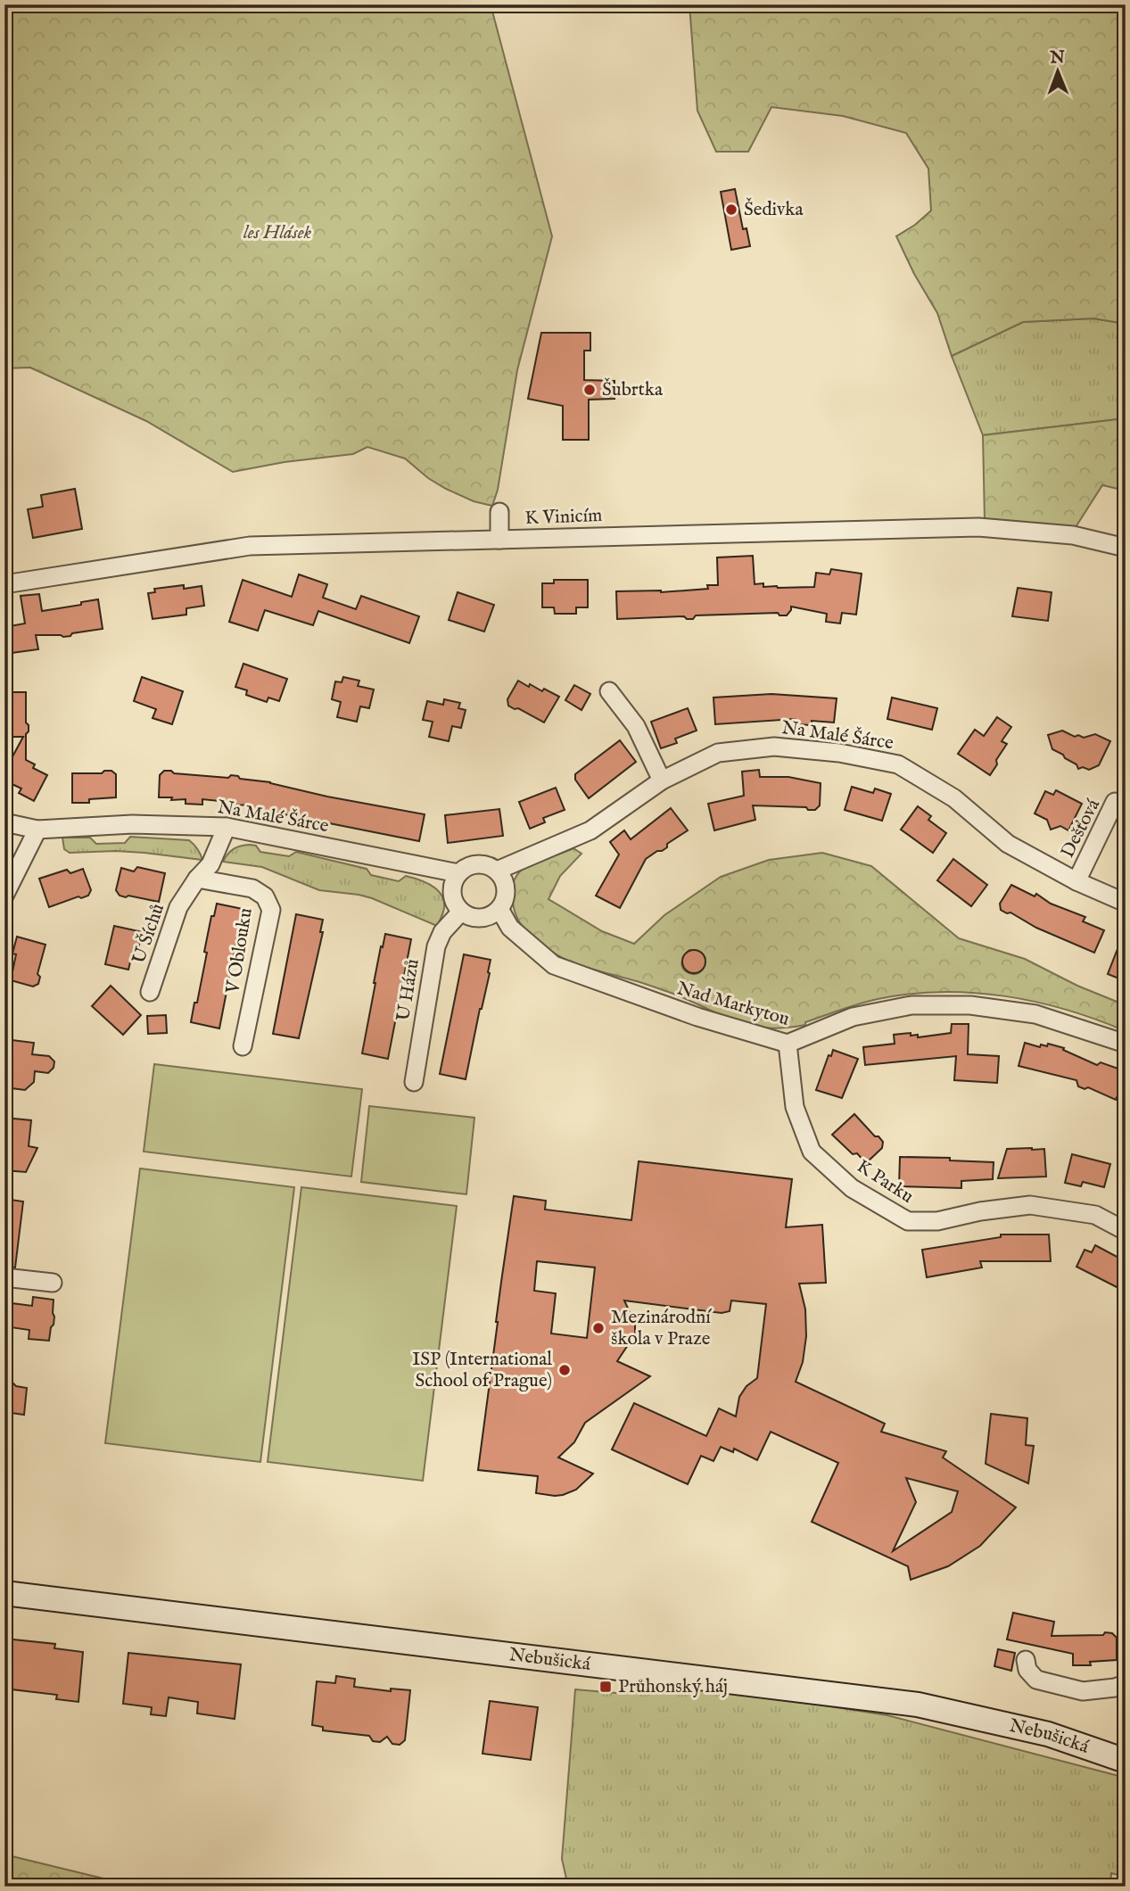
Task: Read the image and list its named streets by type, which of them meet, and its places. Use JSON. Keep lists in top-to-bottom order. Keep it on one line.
{"streets":{"street":["K Vinicím","Na Malé Šárce","Dešťová","U Šíchů","V Oblouku","U Házů","Nad Markytou","K Parku","Nebušická"]},"crossings":[["Na Malé Šárce","Dešťová"],["Na Malé Šárce","U Šíchů"],["Na Malé Šárce","U Házů"],["Na Malé Šárce","Nad Markytou"],["U Šíchů","V Oblouku"],["U Házů","Nad Markytou"],["Nad Markytou","K Parku"]],"parks":["les Hlásek"],"places":{"other":["Šedivka","Šubrtka","Mezinárodní škola v Praze","ISP (International School of Prague)"],"transit":["Průhonský háj"]},"north":"top"}
